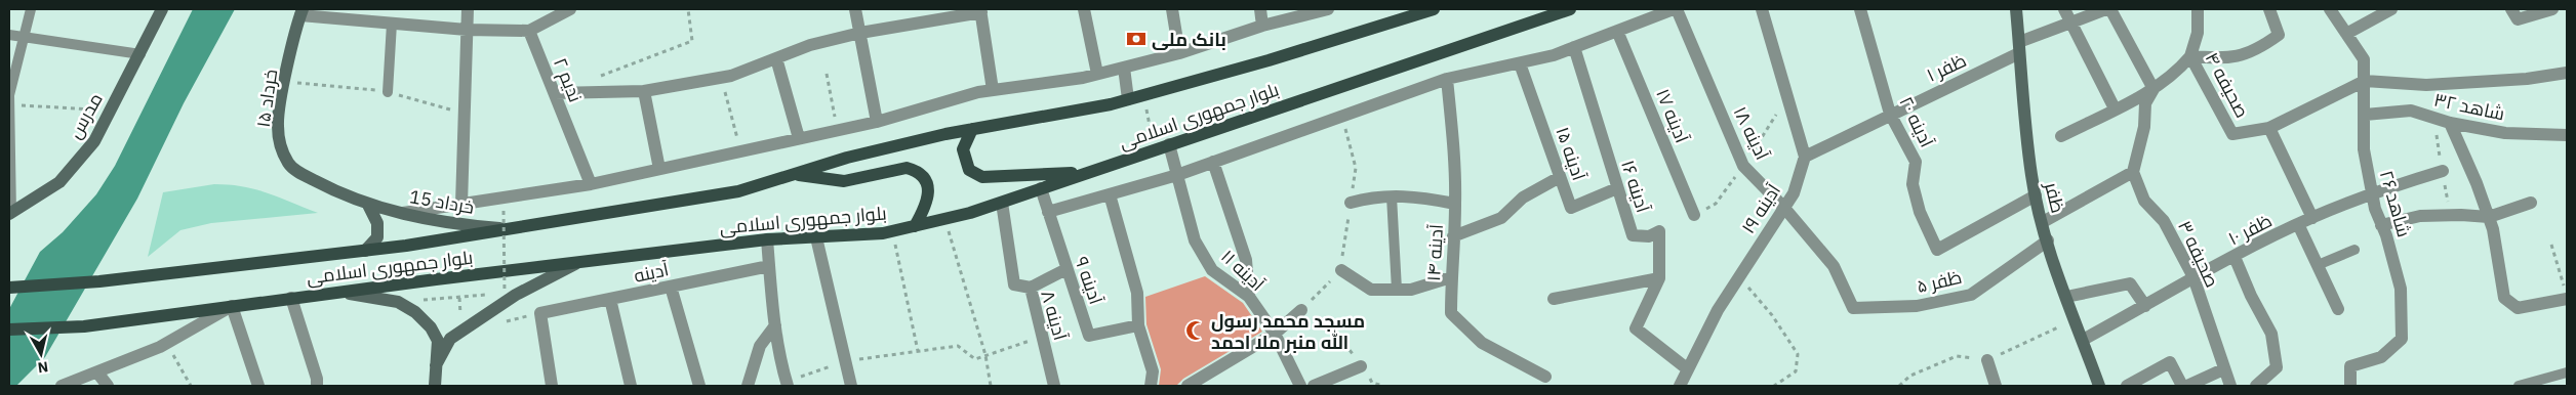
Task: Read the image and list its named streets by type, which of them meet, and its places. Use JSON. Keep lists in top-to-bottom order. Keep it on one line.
{"streets":{"main road":["بلوار جمهوری اسلامی"],"street":["ظفر ۱","ندیم ۲","صحیفه ۴","۱۵ خرداد","شاهد ۳۲","مدرس","آدینه ۱۷","آدینه ۲۰","آدینه ۱۸","آدینه ۱۵","آدینه ۱۶","ظفر","15 خرداد","شاهد ۲۶","آدینه ۱۹","ظفر ۱۰","آدینه ۱۴","صحیفه ۳","آدینه ۱۱","آدینه","آدینه ۹","ظفر ۵","آدینه ۸"]},"crossings":[["ظفر ۱","آدینه ۲۰"],["ظفر ۱","ظفر"],["ظفر ۱","آدینه ۱۹"],["صحیفه ۴","ظفر ۱۰"],["۱۵ خرداد","15 خرداد"],["شاهد ۳۲","شاهد ۲۶"],["بلوار جمهوری اسلامی","15 خرداد"],["بلوار جمهوری اسلامی","آدینه ۱۱"],["بلوار جمهوری اسلامی","آدینه ۹"],["بلوار جمهوری اسلامی","آدینه ۸"],["آدینه ۲۰","ظفر"],["آدینه ۱۸","آدینه ۱۹"],["آدینه ۱۸","ظفر ۵"],["آدینه ۱۵","آدینه ۱۶"],["آدینه ۱۶","آدینه ۱۹"],["ظفر","ظفر ۱۰"],["ظفر","ظفر ۵"],["شاهد ۲۶","ظفر ۱۰"],["ظفر ۱۰","صحیفه ۳"]],"places":{"bank":["بانک ملی"],"mosque":["مسجد محمد رسول الله منبر ملا احمد"]},"north":"bottom"}
